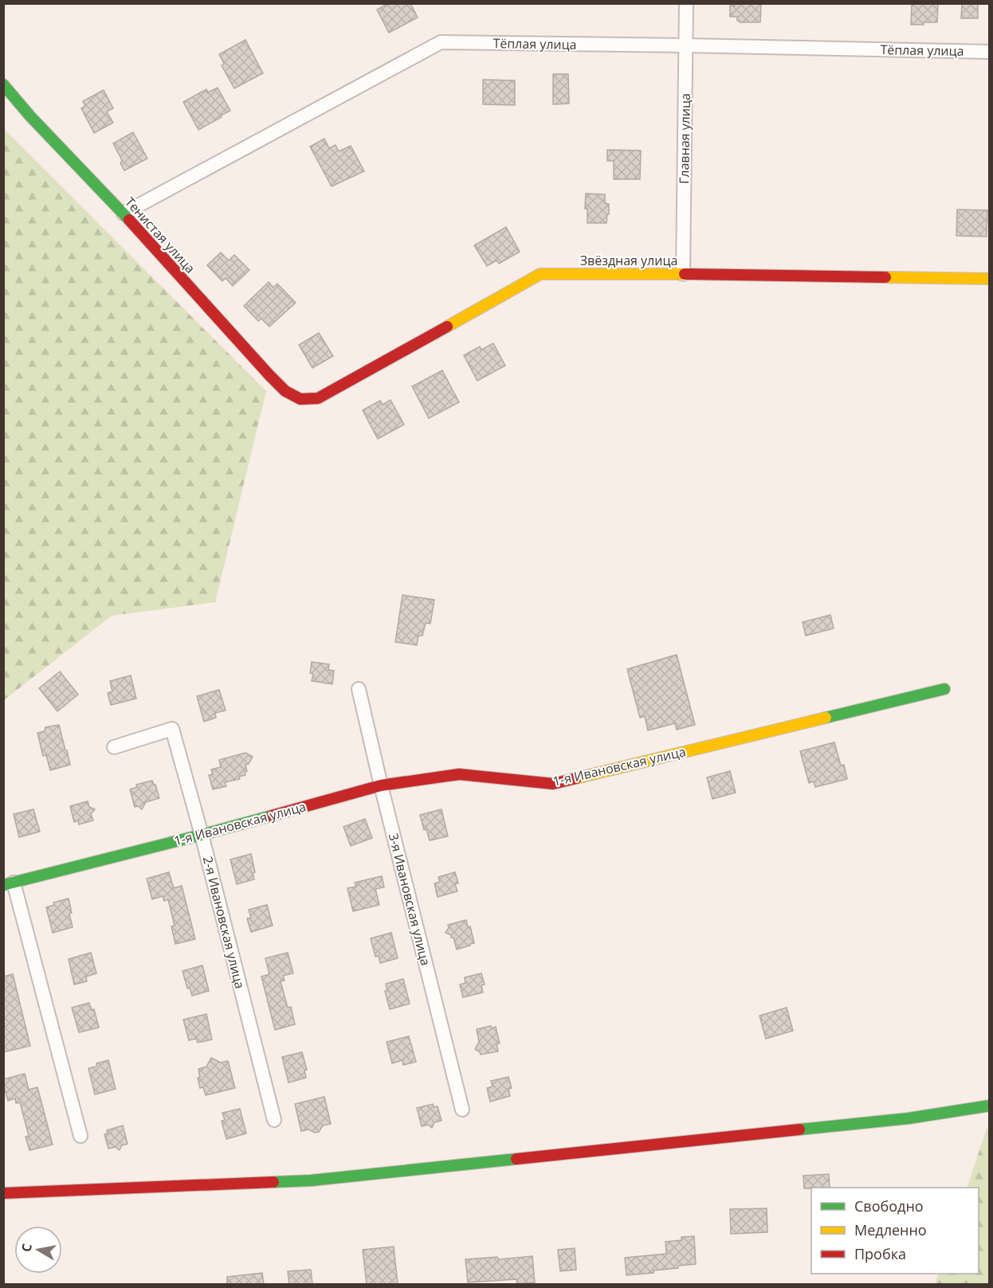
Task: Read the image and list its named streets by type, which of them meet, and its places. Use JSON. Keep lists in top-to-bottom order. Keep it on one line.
{"streets":{"street":["Тёплая улица","Главная улица","Тенистая улица","Звёздная улица","1-я Ивановская улица","3-я Ивановская улица","2-я Ивановская улица"]},"crossings":[["Тёплая улица","Главная улица"],["Тёплая улица","Тенистая улица"],["Главная улица","Звёздная улица"],["Тенистая улица","Звёздная улица"],["1-я Ивановская улица","3-я Ивановская улица"],["1-я Ивановская улица","2-я Ивановская улица"]],"legend":["Свободно","Медленно","Пробка"],"north":"left"}
